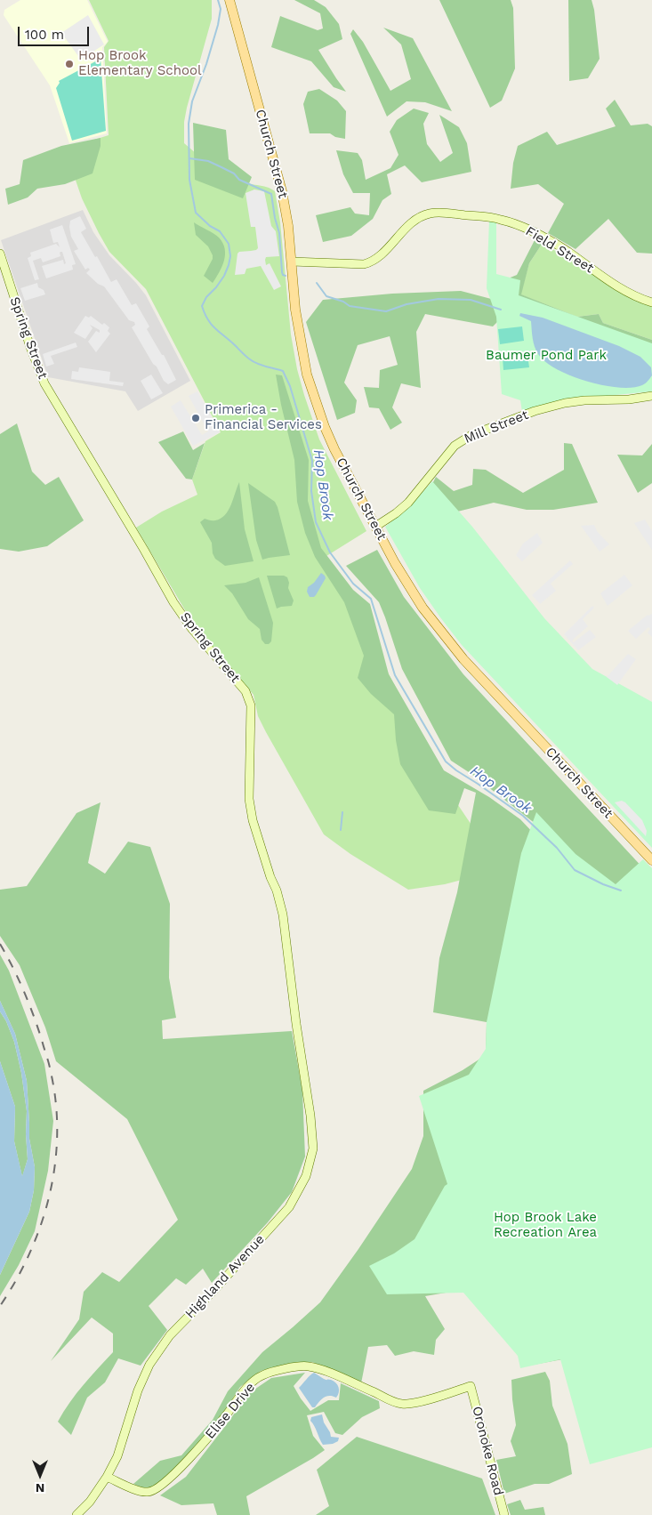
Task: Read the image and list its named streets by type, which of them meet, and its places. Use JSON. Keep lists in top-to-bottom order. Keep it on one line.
{"streets":{"main road":["Church Street","Field Street","Spring Street","Mill Street","Highland Avenue","Elise Drive","Oronoke Road"]},"crossings":[["Church Street","Field Street"],["Church Street","Mill Street"],["Spring Street","Highland Avenue"],["Highland Avenue","Elise Drive"],["Elise Drive","Oronoke Road"]],"water":["Hop Brook"],"parks":["Baumer Pond Park","Hop Brook Lake Recreation Area"],"places":["Hop Brook Elementary School","Primerica - Financial Services"],"scale_bar":"100 m","north":"bottom"}
